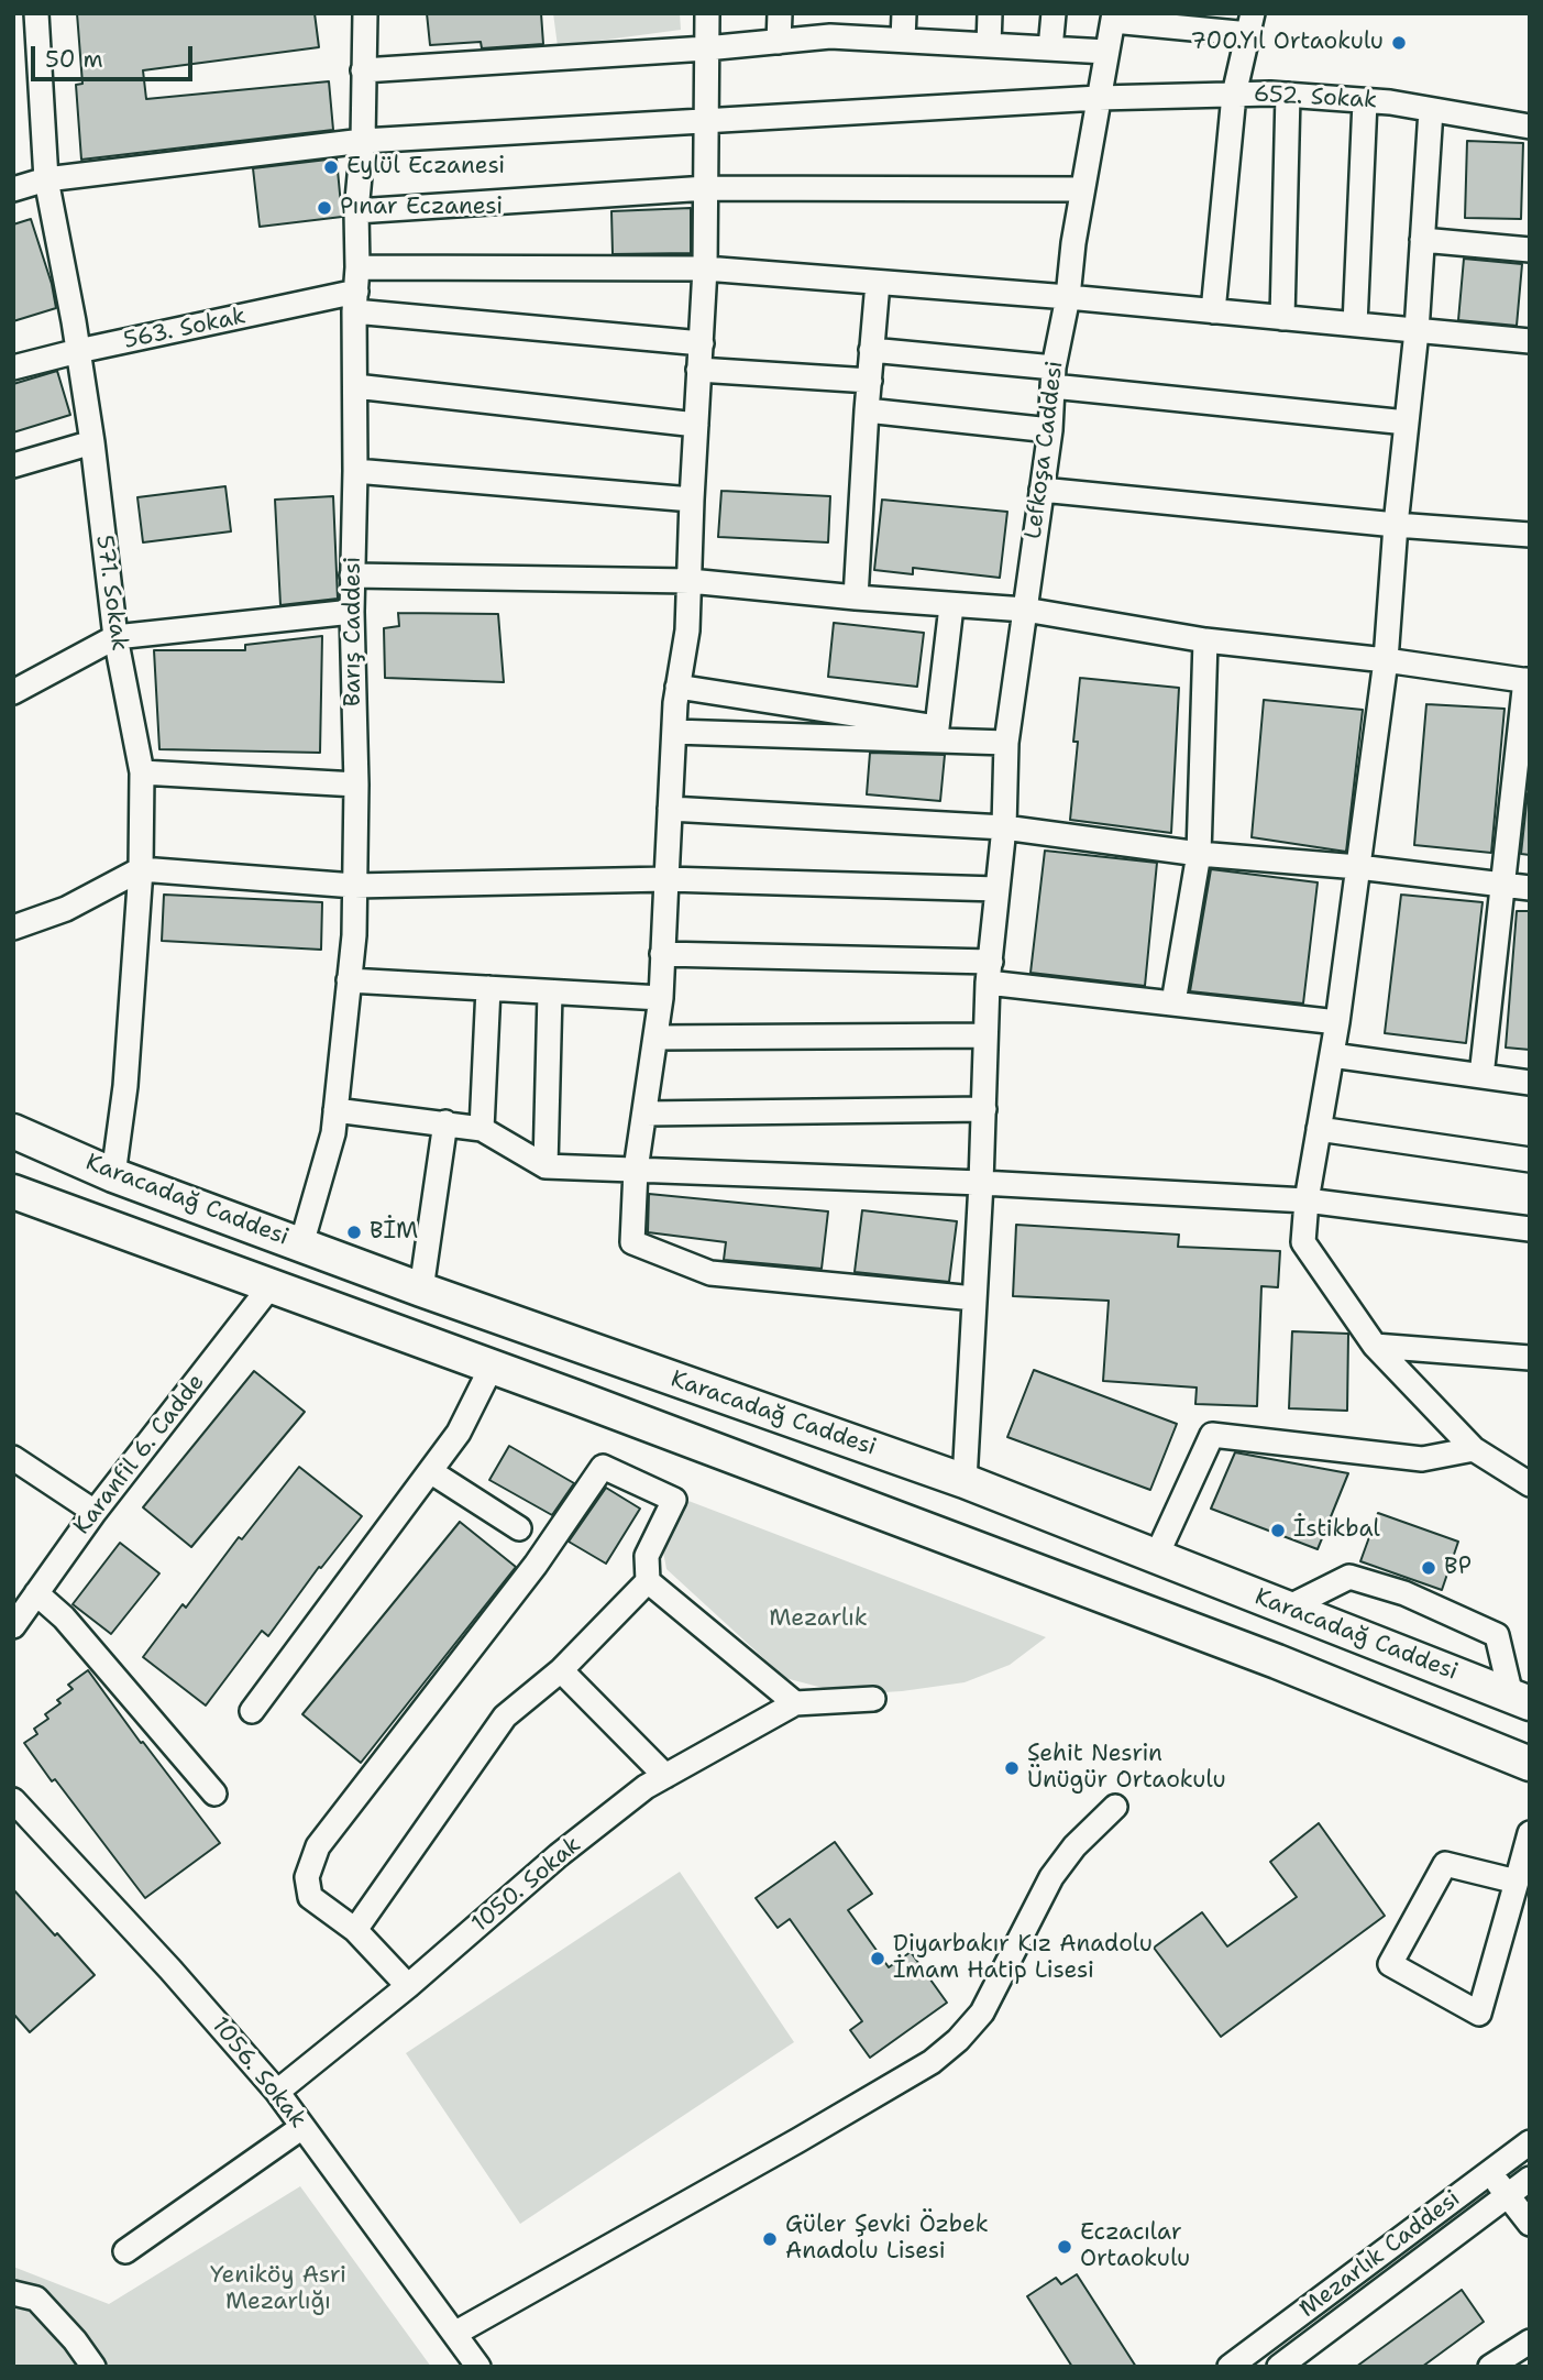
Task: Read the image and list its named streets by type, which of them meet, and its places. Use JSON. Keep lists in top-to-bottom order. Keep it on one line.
{"streets":{"highway":["Karacadağ Caddesi"],"street":["652. Sokak","563. Sokak","Lefkoşa Caddesi","571. Sokak","Barış Caddesi","Karanfil 6. Cadde","1050. Sokak","1056. Sokak","Mezarlık Caddesi"]},"crossings":[["652. Sokak","Lefkoşa Caddesi"],["652. Sokak","571. Sokak"],["652. Sokak","Barış Caddesi"],["563. Sokak","571. Sokak"],["563. Sokak","Barış Caddesi"],["Lefkoşa Caddesi","Karacadağ Caddesi"],["571. Sokak","Karacadağ Caddesi"],["Barış Caddesi","Karacadağ Caddesi"],["1050. Sokak","1056. Sokak"]],"parks":["Mezarlık","Yeniköy Asri Mezarlığı"],"places":["700.Yıl Ortaokulu","Eylül Eczanesi","Pınar Eczanesi","BİM","İstikbal","BP","Şehit Nesrin Ünügür Ortaokulu","Diyarbakır Kız Anadolu İmam Hatip Lisesi","Güler Şevki Özbek Anadolu Lisesi","Eczacılar Ortaokulu"],"scale_bar":"50 m"}
